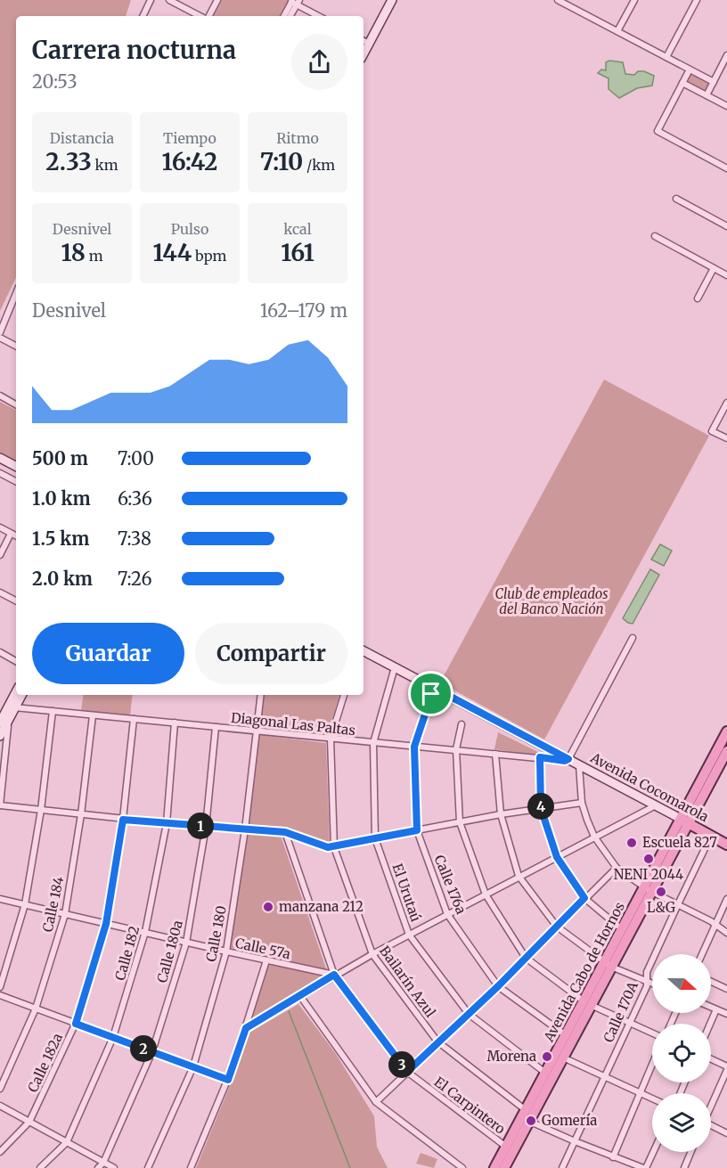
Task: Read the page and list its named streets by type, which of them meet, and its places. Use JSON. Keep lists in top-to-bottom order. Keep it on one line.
{"streets":{"main road":["Avenida Cocomarola","Avenida Cabo de Hornos"],"street":["Diagonal Las Paltas","Calle 176a","El Urutaú","Calle 184","Calle 180","Calle 57a","Calle 180a","Calle 182","Bailarín Azul","Calle 170A","Calle 182a","El Carpintero"]},"crossings":[["Diagonal Las Paltas","Avenida Cocomarola"],["Diagonal Las Paltas","Calle 176a"],["Diagonal Las Paltas","El Urutaú"],["Diagonal Las Paltas","Calle 184"],["Diagonal Las Paltas","Calle 180"],["Diagonal Las Paltas","Calle 180a"],["Diagonal Las Paltas","Calle 182"],["Diagonal Las Paltas","Bailarín Azul"],["Diagonal Las Paltas","Calle 182a"],["Avenida Cocomarola","Calle 176a"],["Avenida Cocomarola","El Urutaú"],["Avenida Cocomarola","Avenida Cabo de Hornos"],["Avenida Cocomarola","Calle 170A"],["Calle 176a","Avenida Cabo de Hornos"],["El Urutaú","Avenida Cabo de Hornos"],["Calle 184","Calle 57a"],["Calle 180","Calle 57a"],["Calle 57a","Calle 180a"],["Calle 57a","Calle 182"],["Calle 57a","Calle 182a"],["Calle 57a","El Carpintero"],["Avenida Cabo de Hornos","Bailarín Azul"],["Avenida Cabo de Hornos","El Carpintero"],["Bailarín Azul","Calle 170A"]],"parks":["Club de empleados del Banco Nación"],"places":["Escuela 827","NENI 2044","L&G","manzana 212","Morena","Gomería"],"north":"right","page":{"heading":["Carrera nocturna","20:53"],"stats":[["Distancia","2.33 km"],["Tiempo","16:42"],["Ritmo","7:10 /km"],["Desnivel","18 m"],["Pulso","144 bpm"],["kcal","161"]],"chart":["Desnivel","162–179 m"],"list":[{"name":"500 m","note":"7:00"},{"name":"1.0 km","note":"6:36"},{"name":"1.5 km","note":"7:38"},{"name":"2.0 km","note":"7:26"}],"buttons":["Guardar","Compartir"],"pins":["4","1","2","3"]}}
